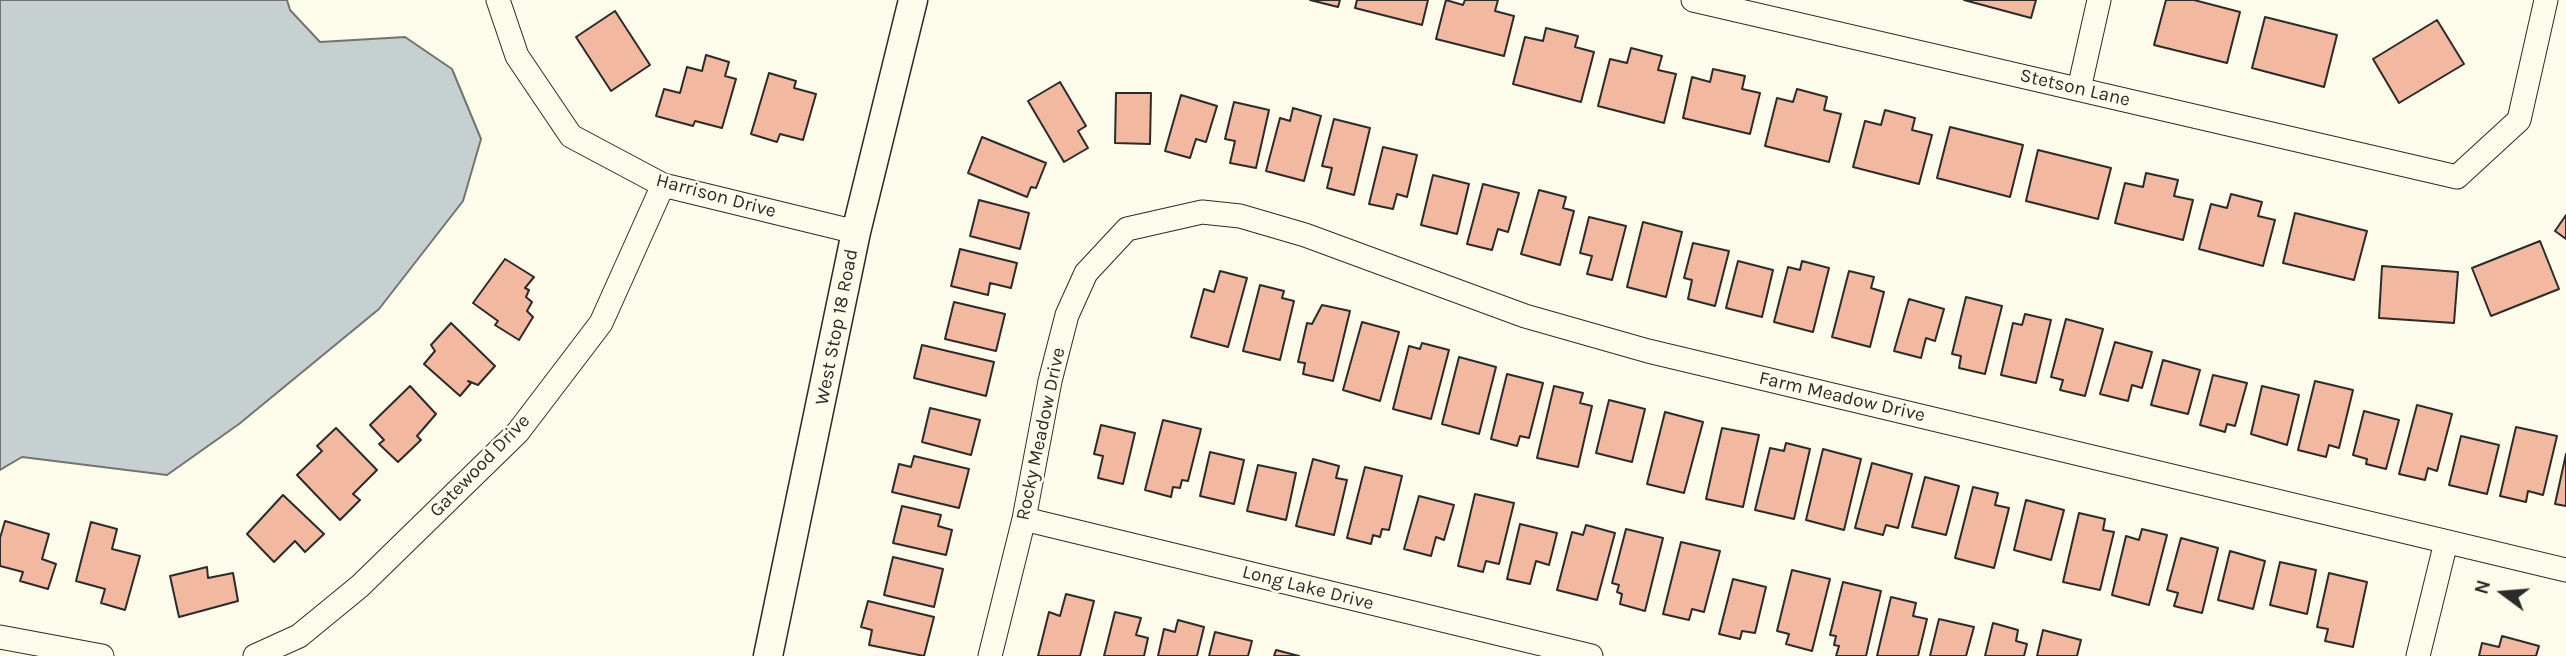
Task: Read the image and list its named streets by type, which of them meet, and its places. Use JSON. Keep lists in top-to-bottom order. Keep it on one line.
{"streets":{"street":["Stetson Lane","Harrison Drive","West Stop 18 Road","Farm Meadow Drive","Rocky Meadow Drive","Gatewood Drive","Long Lake Drive"]},"crossings":[["Harrison Drive","West Stop 18 Road"],["Harrison Drive","Gatewood Drive"],["Farm Meadow Drive","Rocky Meadow Drive"],["Rocky Meadow Drive","Long Lake Drive"]],"north":"left"}
